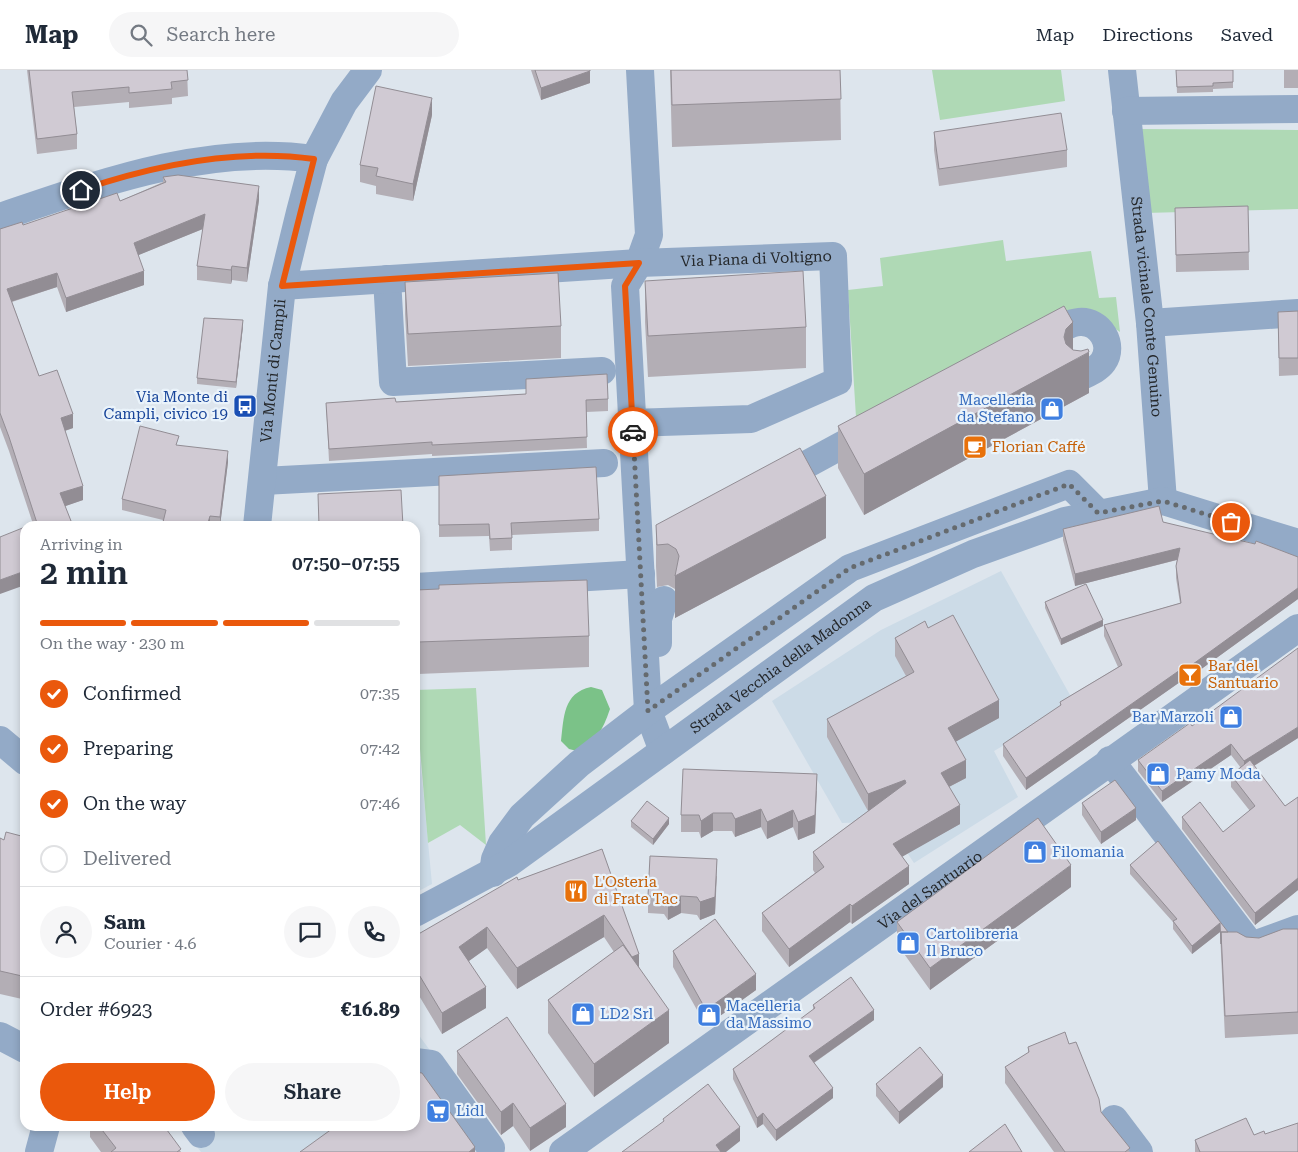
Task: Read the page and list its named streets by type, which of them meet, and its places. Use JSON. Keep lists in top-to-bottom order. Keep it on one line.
{"streets":{"street":["Via Piana di Voltigno","Strada vicinale Conte Genuino","Via Monti di Campli","Strada Vecchia della Madonna","Via del Santuario"]},"crossings":[["Via Piana di Voltigno","Via Monti di Campli"],["Strada vicinale Conte Genuino","Strada Vecchia della Madonna"]],"places":{"bus stop":["Via Monte di Campli, civico 19"],"shop":["Macelleria da Stefano","Bar Marzoli","Pamy Moda","Filomania","Cartolibreria Il Bruco","LD2 Srl","Macelleria da Massimo"],"cafe":["Florian Caffé"],"bar":["Bar del Santuario"],"restaurant":["L'Osteria di Frate Tac"],"supermarket":["Lidl"]},"page":{"header":"Map","search":"Search here","nav":["Map","Directions","Saved"],"heading":["2 min","Arriving in","07:50–07:55"],"panel":["Sam","Courier · 4.6","Order #6923","€16.89"],"bar":"On the way · 230 m","list":[["Confirmed","07:35"],["Preparing","07:42"],["On the way","07:46"],"Delivered"],"buttons":["Help","Share"]}}
